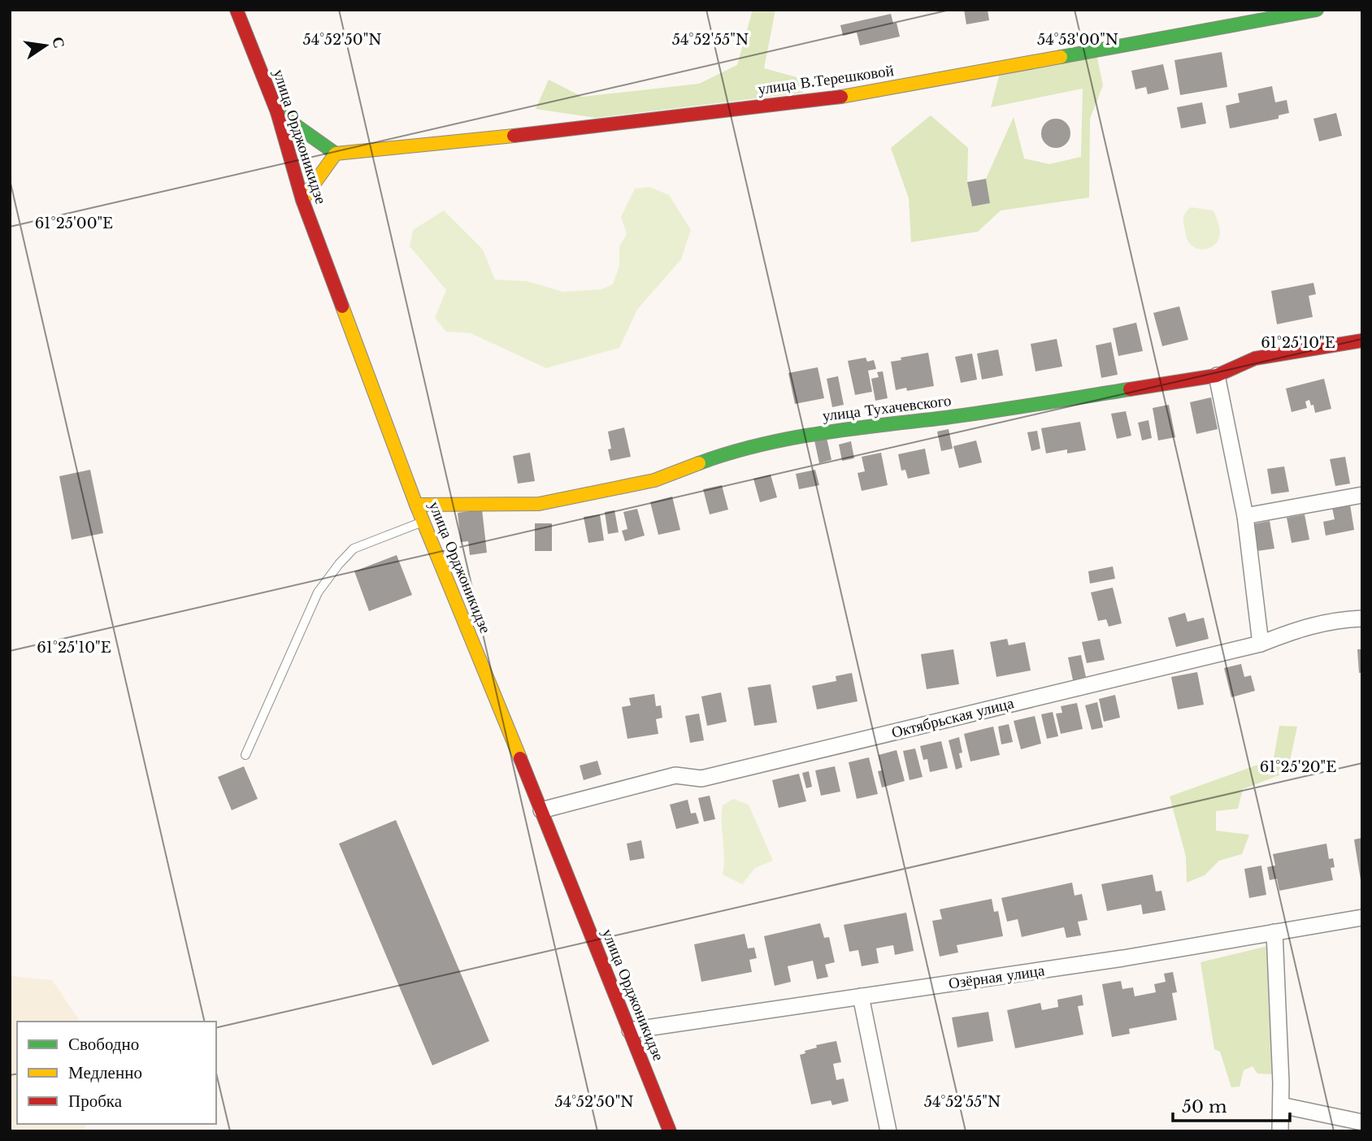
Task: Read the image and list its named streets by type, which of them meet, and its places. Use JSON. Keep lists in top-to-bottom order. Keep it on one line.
{"streets":{"main road":["улица В.Терешковой","улица Орджоникидзе","улица Тухачевского"],"street":["Октябрьская улица","Озёрная улица"]},"crossings":[["улица Орджоникидзе","улица Тухачевского"],["улица Орджоникидзе","Октябрьская улица"],["улица Орджоникидзе","Озёрная улица"]],"legend":["Свободно","Медленно","Пробка"],"scale_bar":"50 m","north":"right","coordinates":["54°52'50\"N","54°52'55\"N","54°53'00\"N","61°25'00\"E","61°25'10\"E","61°25'20\"E"]}
